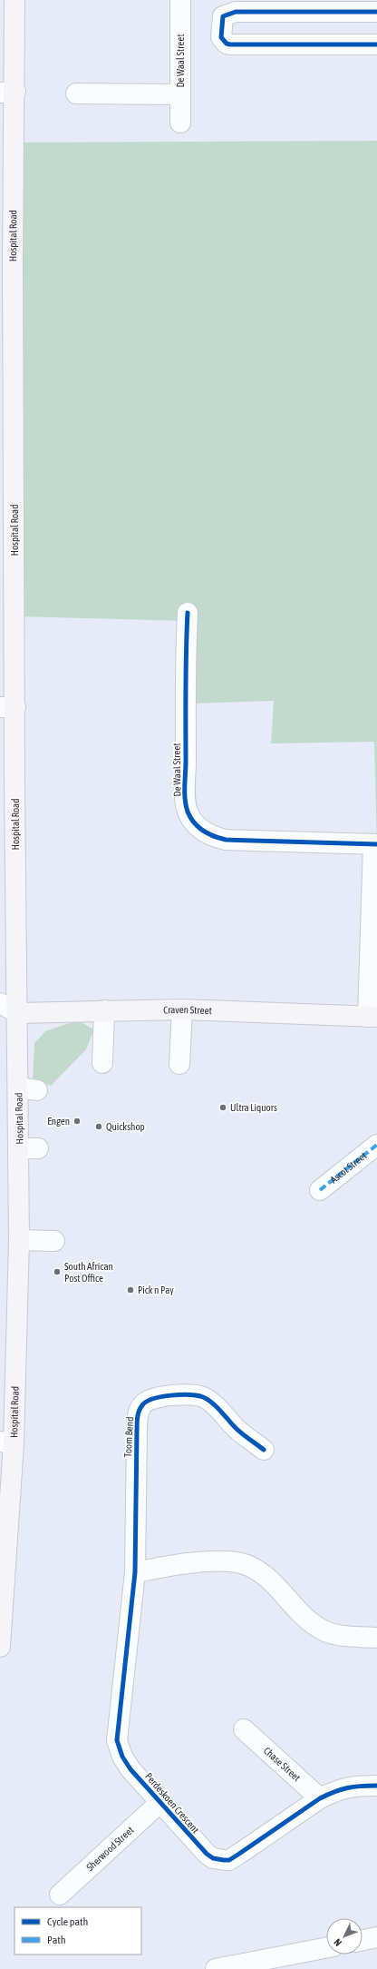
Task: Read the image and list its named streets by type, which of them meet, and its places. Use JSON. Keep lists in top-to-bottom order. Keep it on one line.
{"streets":{"main road":["Hospital Road","Craven Street"],"street":["De Waal Street","Ascot Street","Toom Bend","Chase Street","Perdeskoen Crescent","Sherwood Street"]},"crossings":[["Hospital Road","Craven Street"],["Toom Bend","Perdeskoen Crescent"],["Chase Street","Perdeskoen Crescent"],["Perdeskoen Crescent","Sherwood Street"]],"places":["Ultra Liquors","Engen","Quickshop","South African Post Office","Pick n Pay"],"legend":["Cycle path","Path"],"north":"bottom left"}
